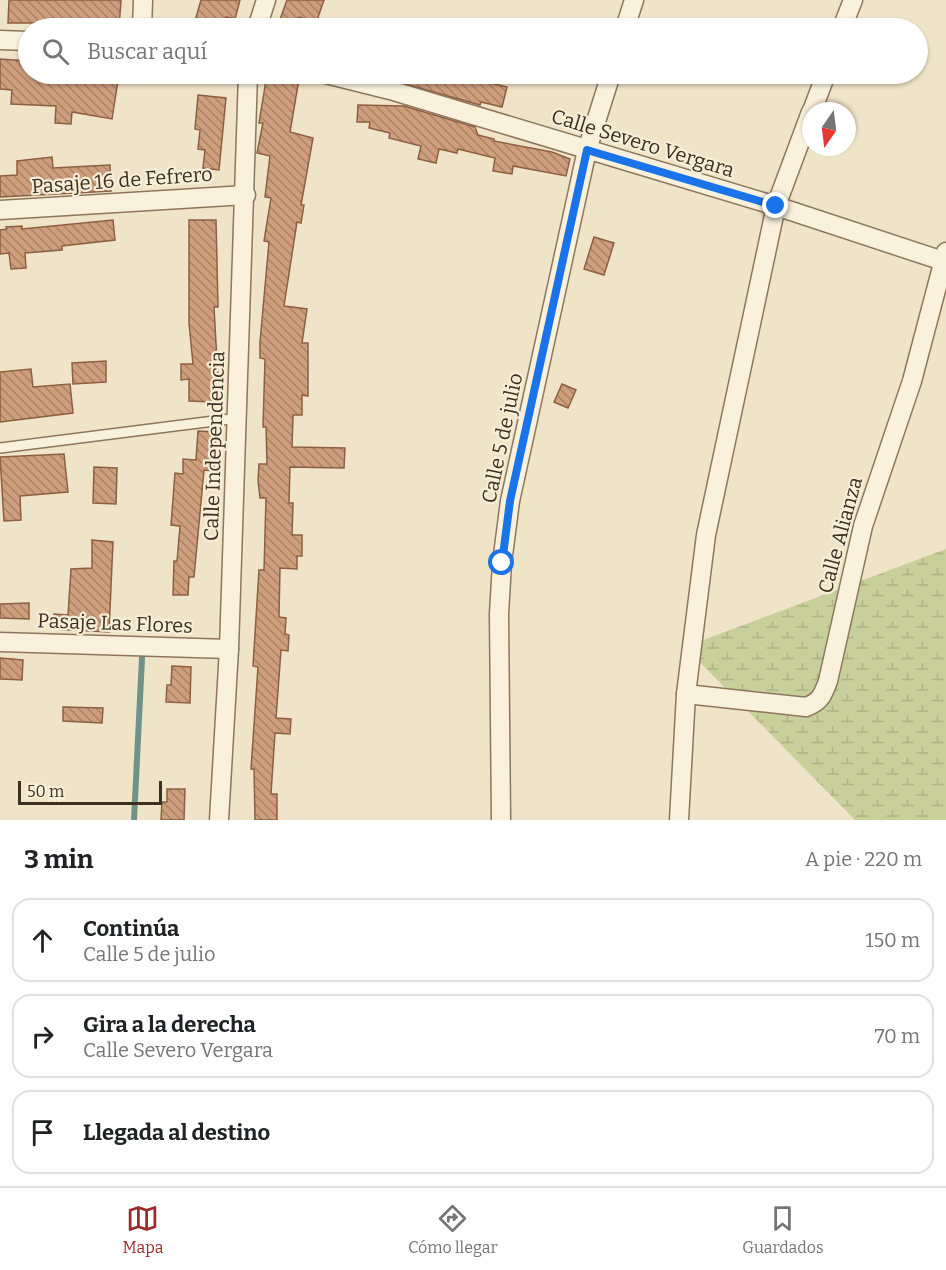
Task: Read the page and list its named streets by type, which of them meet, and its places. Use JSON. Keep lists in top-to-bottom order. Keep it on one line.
{"streets":{"street":["Calle Severo Vergara","Pasaje 16 de Fefrero","Calle 5 de julio","Calle Independencia","Calle Alianza","Pasaje Las Flores"]},"crossings":[["Calle Severo Vergara","Calle 5 de julio"],["Calle Severo Vergara","Calle Alianza"],["Pasaje 16 de Fefrero","Calle Independencia"],["Calle Independencia","Pasaje Las Flores"]],"scale_bar":"50 m","north":"bottom","page":{"search":"Buscar aquí","scale":"50 m","heading":["3 min","A pie · 220 m"],"list":[["Continúa","Calle 5 de julio","150 m"],["Gira a la derecha","Calle Severo Vergara","70 m"],"Llegada al destino"],"nav":["Mapa","Cómo llegar","Guardados"]}}
